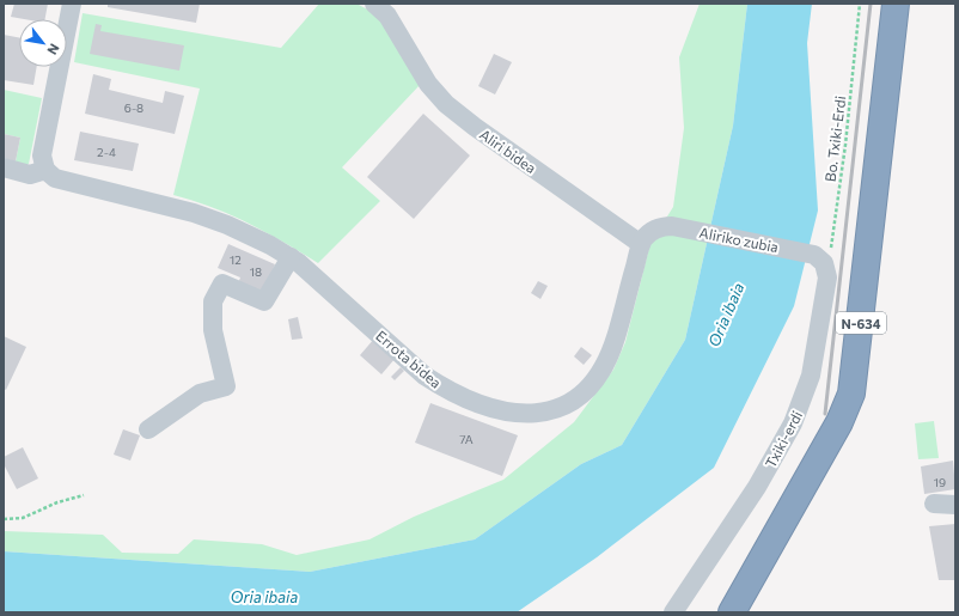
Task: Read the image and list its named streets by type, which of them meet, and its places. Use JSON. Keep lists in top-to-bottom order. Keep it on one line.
{"streets":{"highway":["N-634"],"street":["Aliri bidea","Aliriko zubia","Errota bidea","Txiki-erdi"],"path":["Bo. Txiki-Erdi"]},"crossings":[["Bo. Txiki-Erdi","Aliriko zubia"],["Bo. Txiki-Erdi","Txiki-erdi"],["Aliri bidea","Aliriko zubia"],["Aliri bidea","Errota bidea"],["Aliriko zubia","Errota bidea"],["Aliriko zubia","Txiki-erdi"]],"water":["Oria ibaia"],"house_numbers":["6-8","2-4","12","18","7A","19"],"north":"bottom right"}
